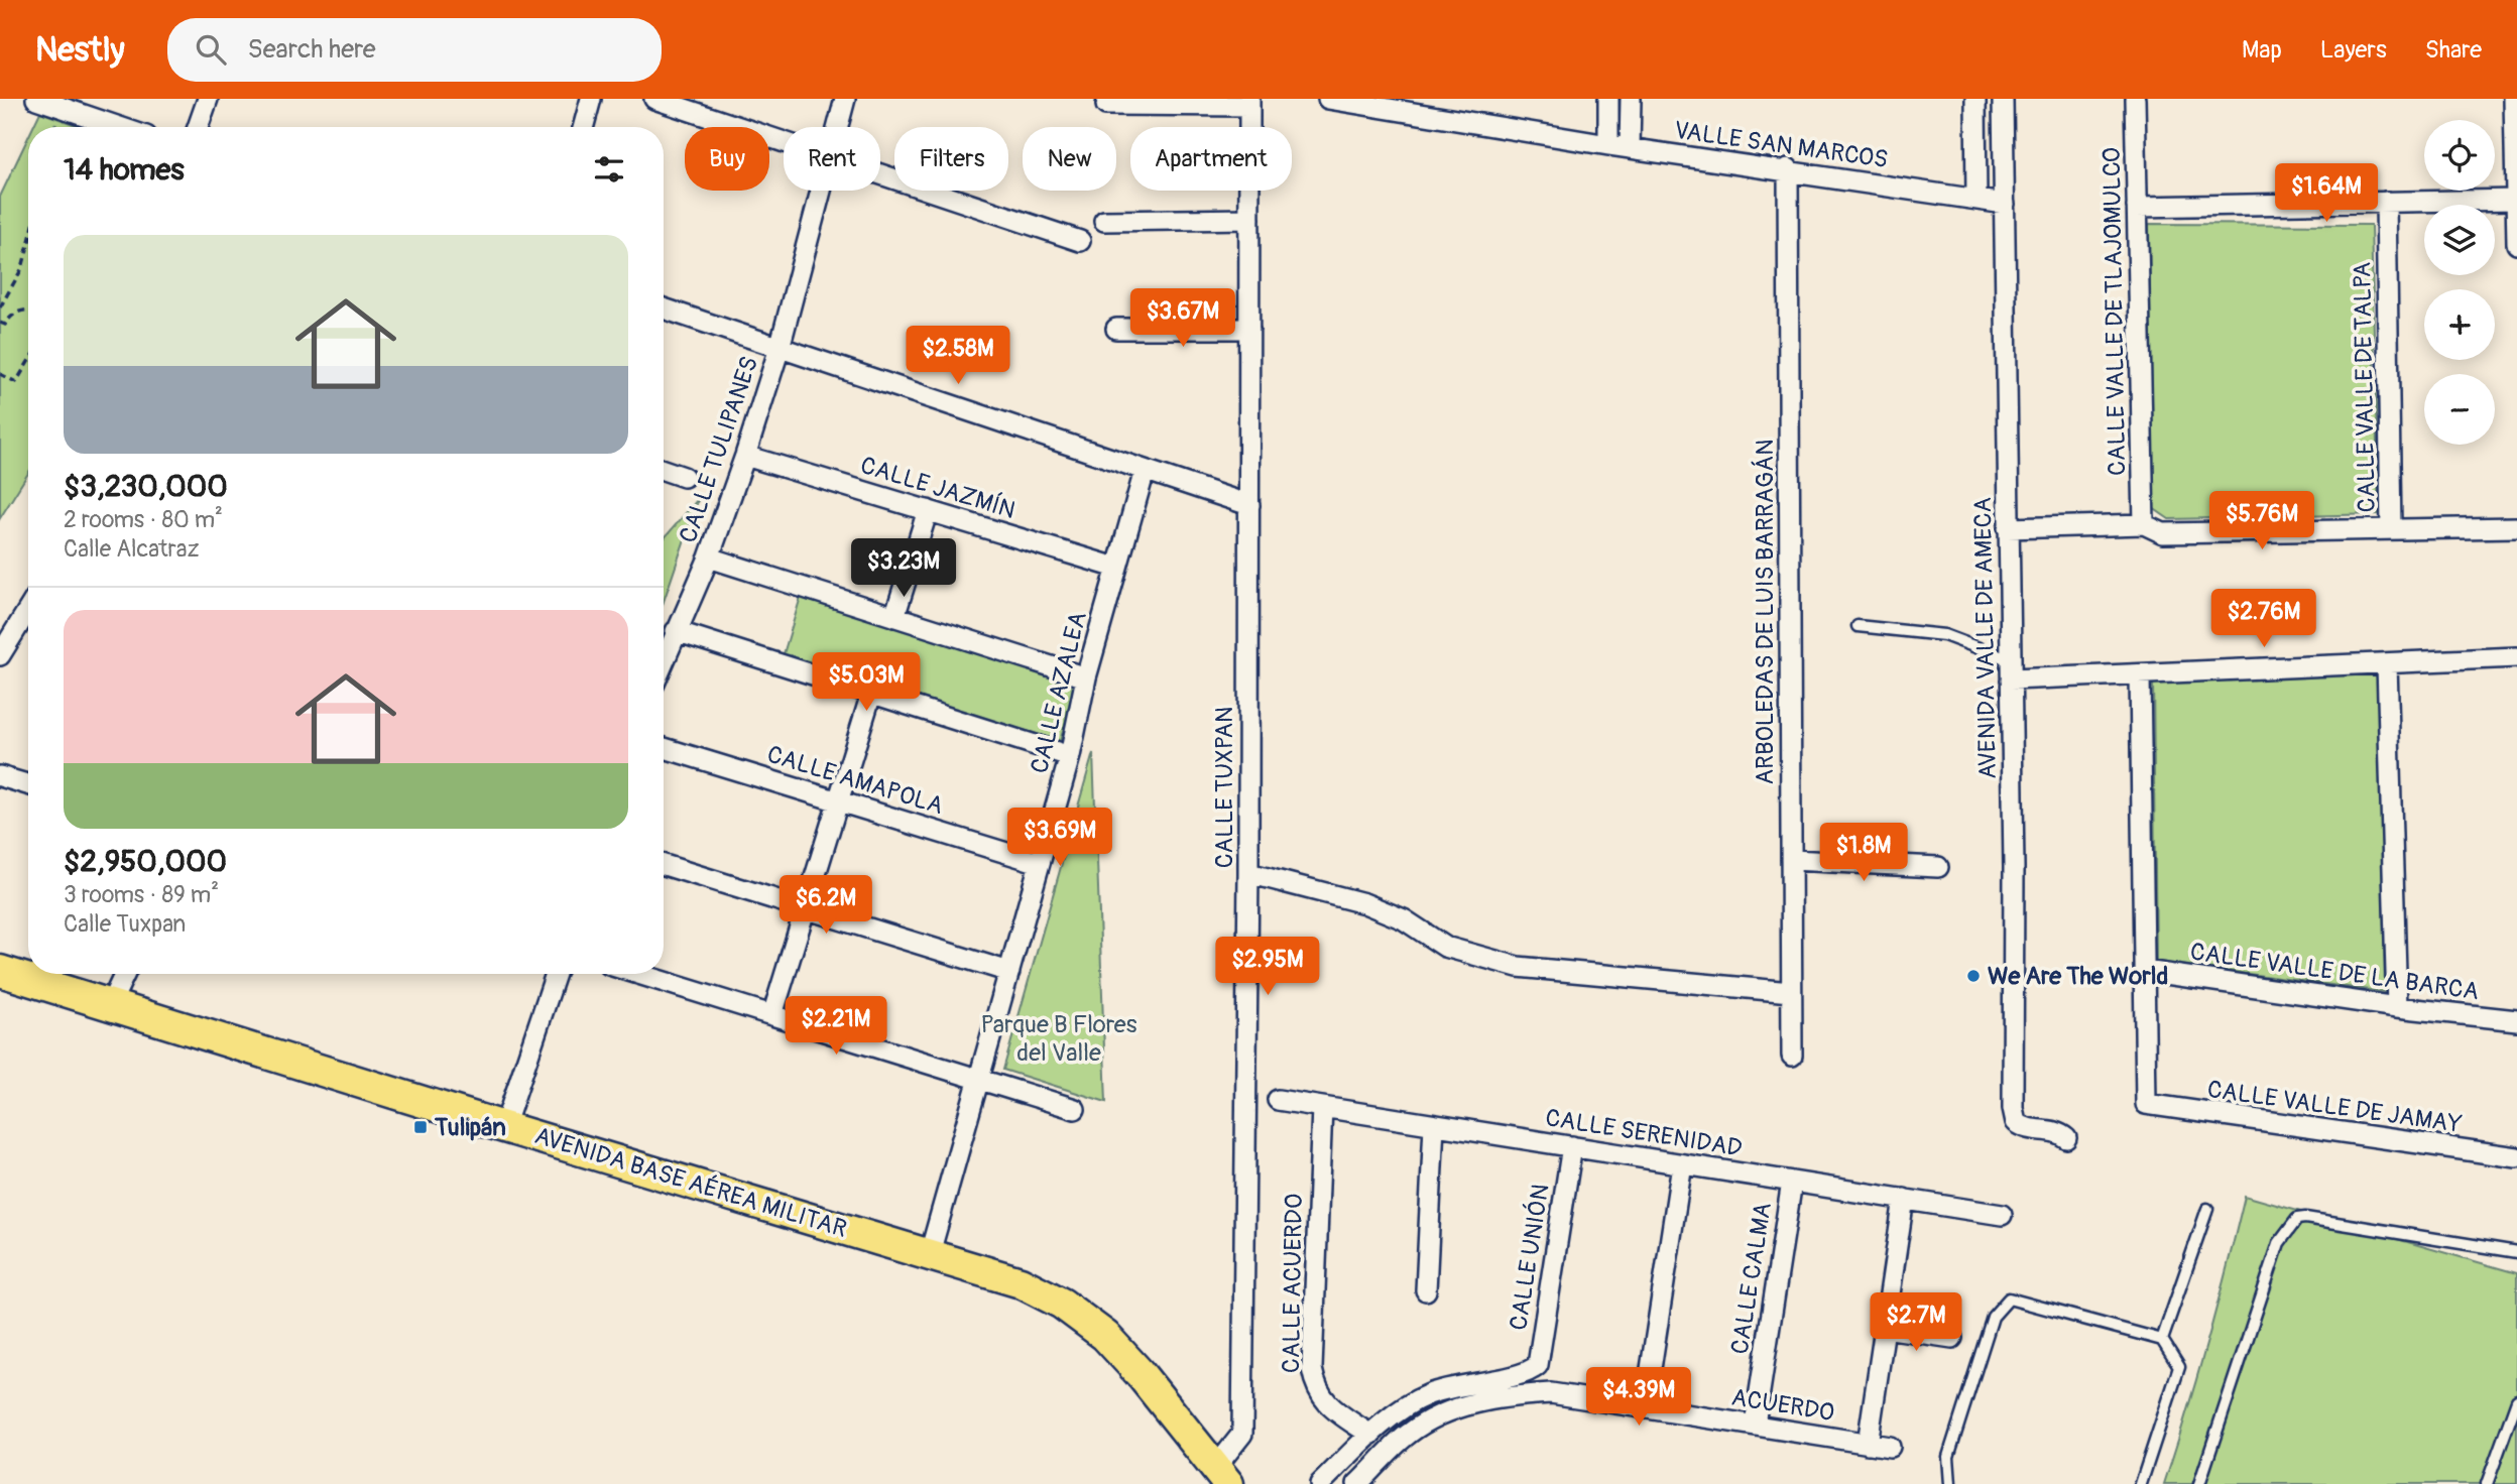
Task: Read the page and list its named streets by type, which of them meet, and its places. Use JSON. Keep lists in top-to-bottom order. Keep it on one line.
{"streets":{"main road":["AVENIDA BASE AÉREA MILITAR"],"street":["VALLE SAN MARCOS","CALLE VALLE DE TLAJOMULCO","CALLE VALLE DE TALPA","CALLE TULIPANES","CALLE JAZMÍN","ARBOLEDAS DE LUIS BARRAGÁN","AVENIDA VALLE DE AMECA","CALLE AZALEA","CALLE AMAPOLA","CALLE TUXPAN","CALLE VALLE DE LA BARCA","CALLE VALLE DE JAMAY","CALLE SERENIDAD","CALLE UNIÓN","CALLE CALMA","CALLE ACUERDO","ACUERDO"]},"crossings":[["VALLE SAN MARCOS","ARBOLEDAS DE LUIS BARRAGÁN"],["VALLE SAN MARCOS","AVENIDA VALLE DE AMECA"],["CALLE TULIPANES","CALLE JAZMÍN"],["CALLE JAZMÍN","CALLE AZALEA"],["CALLE AZALEA","CALLE AMAPOLA"],["CALLE AZALEA","AVENIDA BASE AÉREA MILITAR"],["CALLE TUXPAN","AVENIDA BASE AÉREA MILITAR"],["CALLE VALLE DE LA BARCA","CALLE VALLE DE JAMAY"],["CALLE SERENIDAD","CALLE UNIÓN"],["CALLE SERENIDAD","CALLE CALMA"],["CALLE SERENIDAD","CALLE ACUERDO"],["CALLE CALMA","ACUERDO"]],"parks":["Parque B Flores del Valle"],"places":{"other":["We Are The World"],"transit":["Tulipán"]},"page":{"header":"Nestly","search":"Search here","nav":["Map","Layers","Share"],"map_buttons":["+","−"],"chip":["Buy","Rent","Filters","New","Apartment"],"heading":"14 homes","price":["$1.64M","$3.67M","$2.58M","$5.76M","$3.23M","$2.76M","$5.03M","$3.69M","$1.8M","$6.2M","$2.95M","$2.21M","$2.7M","$4.39M"],"list":[{"name":"$3,230,000","note":"2 rooms · 80 m² · Calle Alcatraz"},{"name":"$2,950,000","note":"3 rooms · 89 m² · Calle Tuxpan"}]}}
